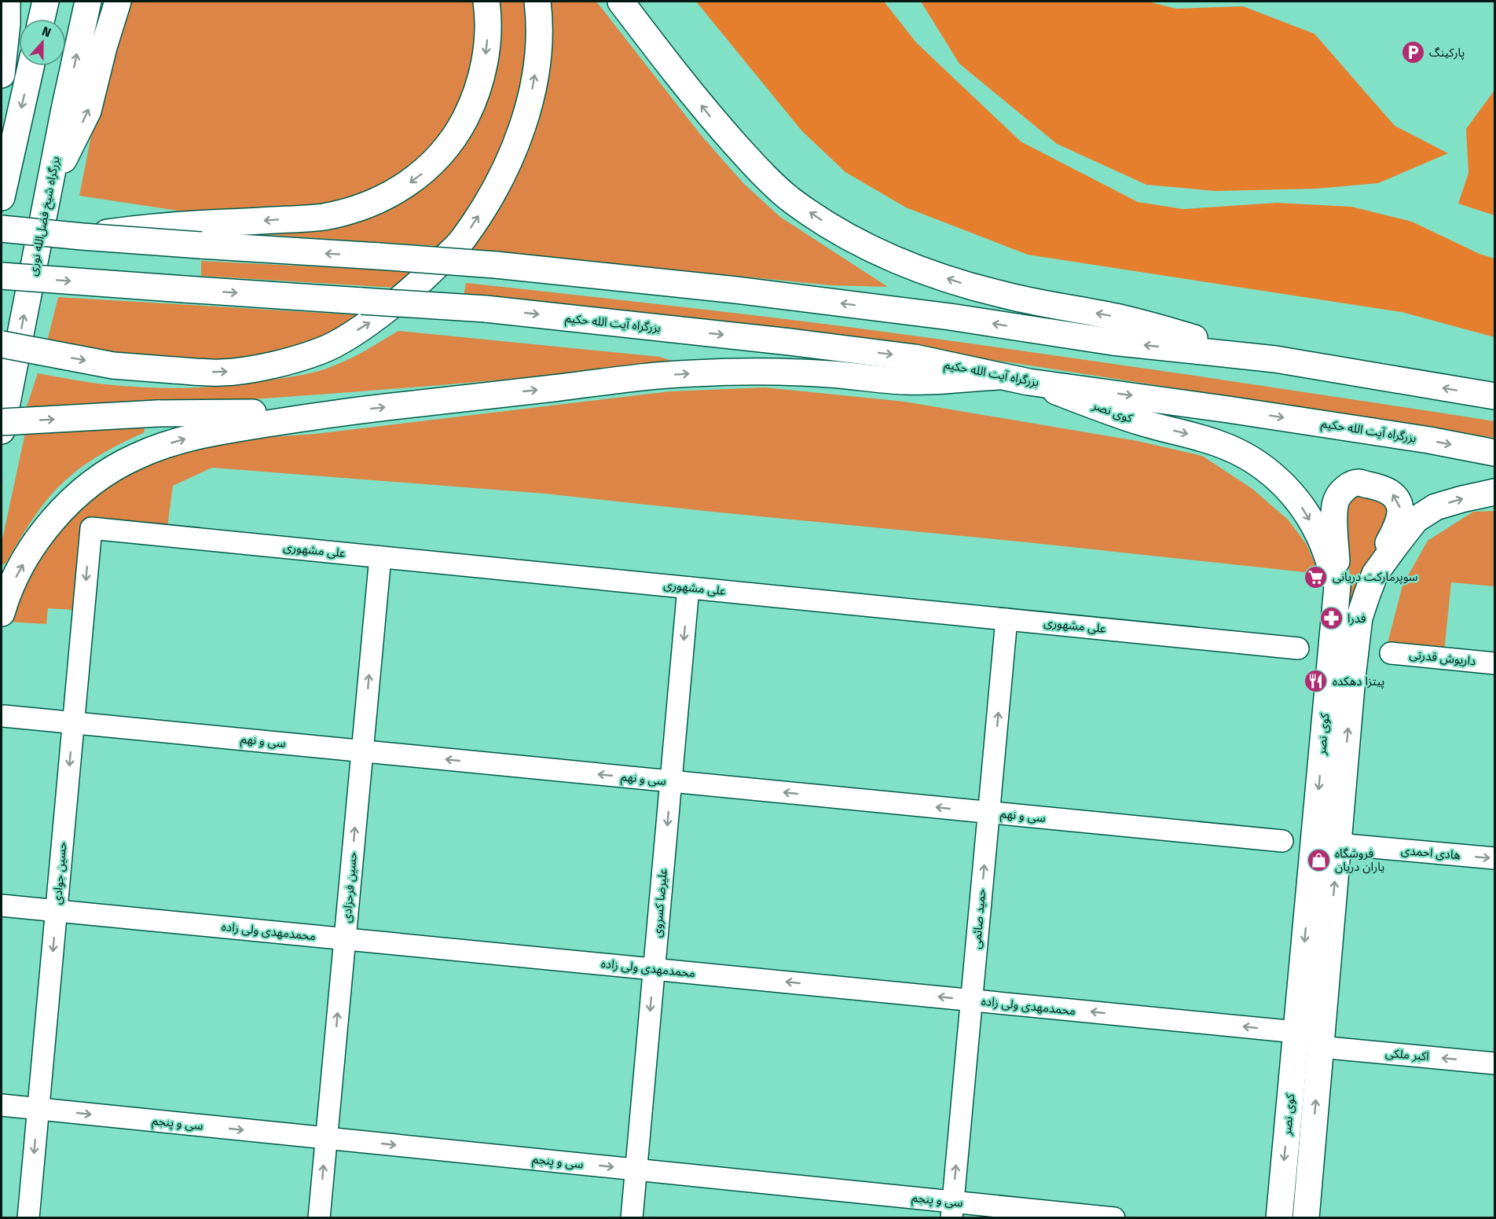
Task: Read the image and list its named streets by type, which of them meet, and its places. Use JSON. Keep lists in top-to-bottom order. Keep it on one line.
{"streets":{"main road":["بزرگراه شیخ فضل‌الله نوری","بزرگراه آیت الله حکیم","کوی نصر"],"street":["علی مشهوری","داریوش قدرتی","سی و نهم","هادی احمدی","حسین جوادی","حسین فرحزادی","علیرضا کسروی","حمید صائمی","محمدمهدی ولی زاده","اکبر ملکی","سی و پنجم"]},"crossings":[["بزرگراه آیت الله حکیم","کوی نصر"],["کوی نصر","هادی احمدی"],["کوی نصر","محمدمهدی ولی زاده"],["کوی نصر","اکبر ملکی"],["علی مشهوری","حسین جوادی"],["علی مشهوری","حسین فرحزادی"],["علی مشهوری","علیرضا کسروی"],["علی مشهوری","حمید صائمی"],["سی و نهم","حسین جوادی"],["سی و نهم","حسین فرحزادی"],["سی و نهم","علیرضا کسروی"],["سی و نهم","حمید صائمی"],["حسین جوادی","محمدمهدی ولی زاده"],["حسین جوادی","سی و پنجم"],["حسین فرحزادی","محمدمهدی ولی زاده"],["حسین فرحزادی","سی و پنجم"],["علیرضا کسروی","محمدمهدی ولی زاده"],["علیرضا کسروی","سی و پنجم"],["حمید صائمی","محمدمهدی ولی زاده"],["حمید صائمی","سی و پنجم"]],"one_way":["سی و نهم","هادی احمدی","حسین جوادی","حسین فرحزادی","علیرضا کسروی","حمید صائمی","محمدمهدی ولی زاده","اکبر ملکی","سی و پنجم"],"places":{"parking":["پارکینگ"],"supermarket":["سوپرمارکت دریانی"],"pharmacy":["فدرا"],"restaurant":["پیتزا دهکده"],"shop":["فروشگاه یاران دریان"]},"north":"top"}
